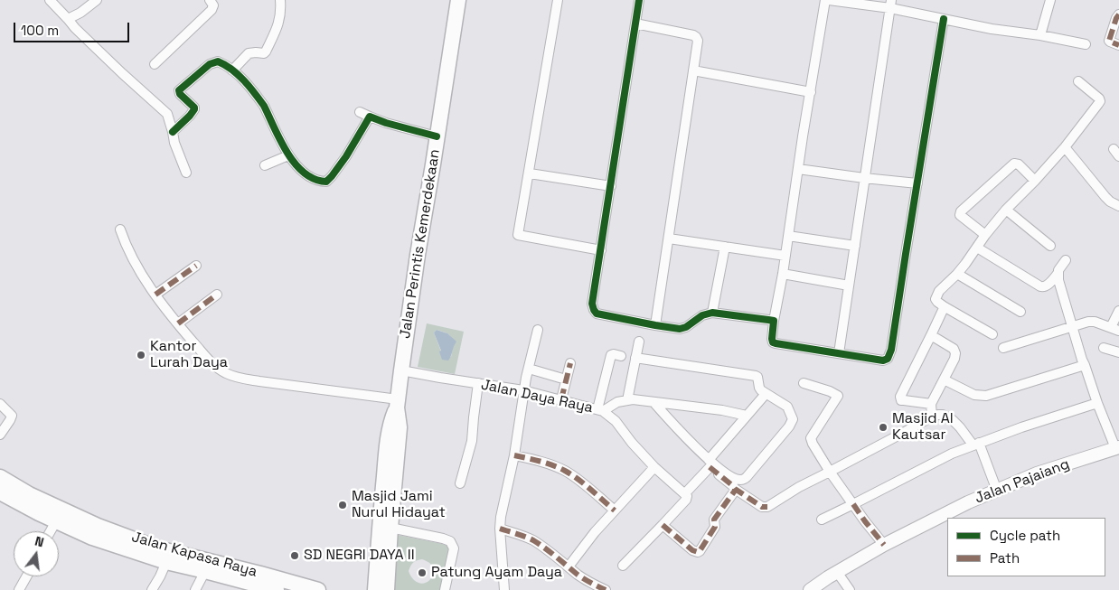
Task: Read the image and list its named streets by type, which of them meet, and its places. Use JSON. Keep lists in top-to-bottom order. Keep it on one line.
{"streets":{"highway":["Jalan Perintis Kemerdekaan","Jalan Kapasa Raya"],"main road":["Jalan Pajaiang"],"street":["Jalan Daya Raya"]},"crossings":[["Jalan Perintis Kemerdekaan","Jalan Daya Raya"]],"places":["Kantor Lurah Daya","Masjid Al Kautsar","Masjid Jami Nurul Hidayat","SD NEGRI DAYA II","Patung Ayam Daya"],"legend":["Cycle path","Path"],"scale_bar":"100 m","north":"top"}
